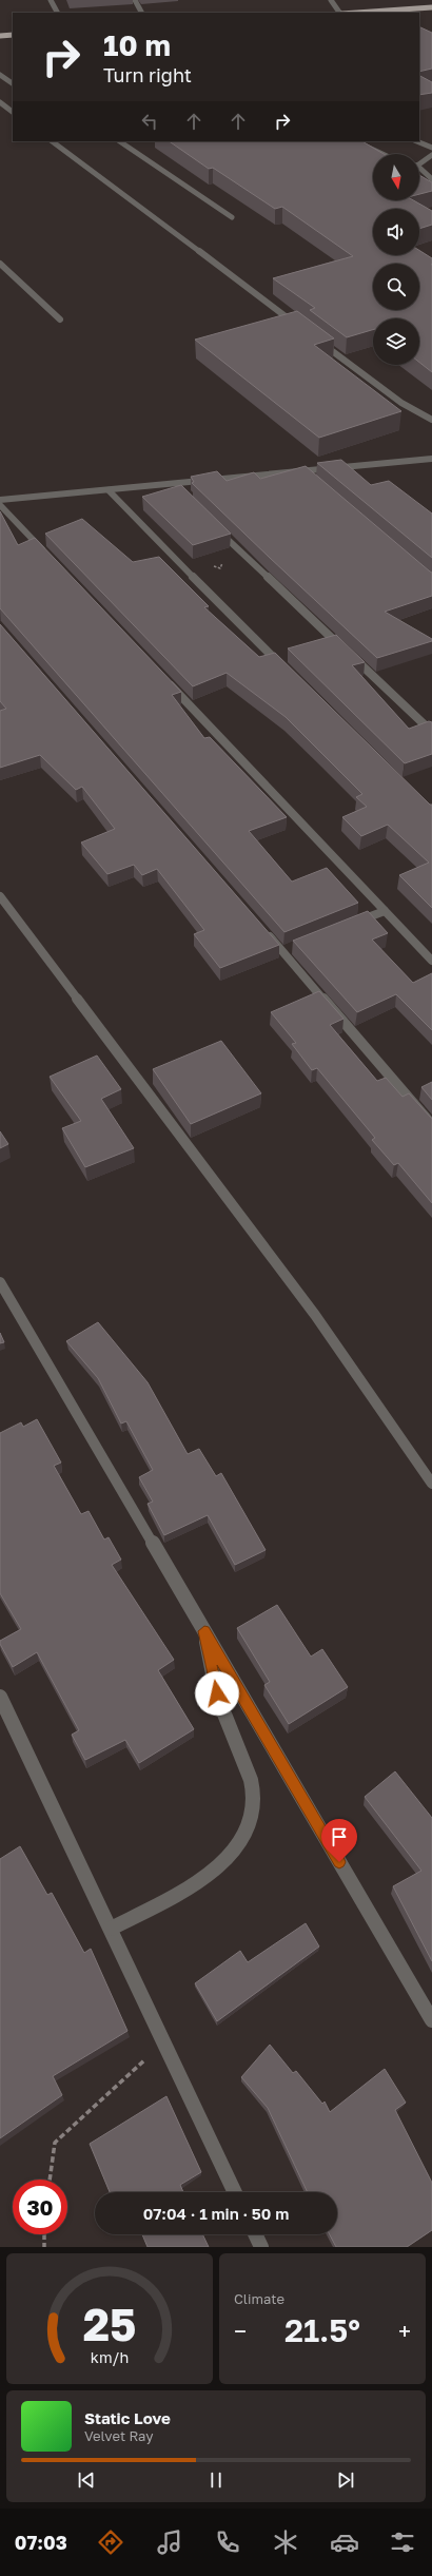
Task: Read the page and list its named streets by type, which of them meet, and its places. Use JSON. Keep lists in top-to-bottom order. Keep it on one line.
{"north":"bottom","page":{"turn":["10 m","Turn right"],"limit":"30","trip":"07:04 · 1 min · 50 m","tile":"Climate","heat":["−","21.5°","+"],"song":["Static Love","Velvet Ray"],"tabs":"07:03","gauge":["25","km/h"]}}
